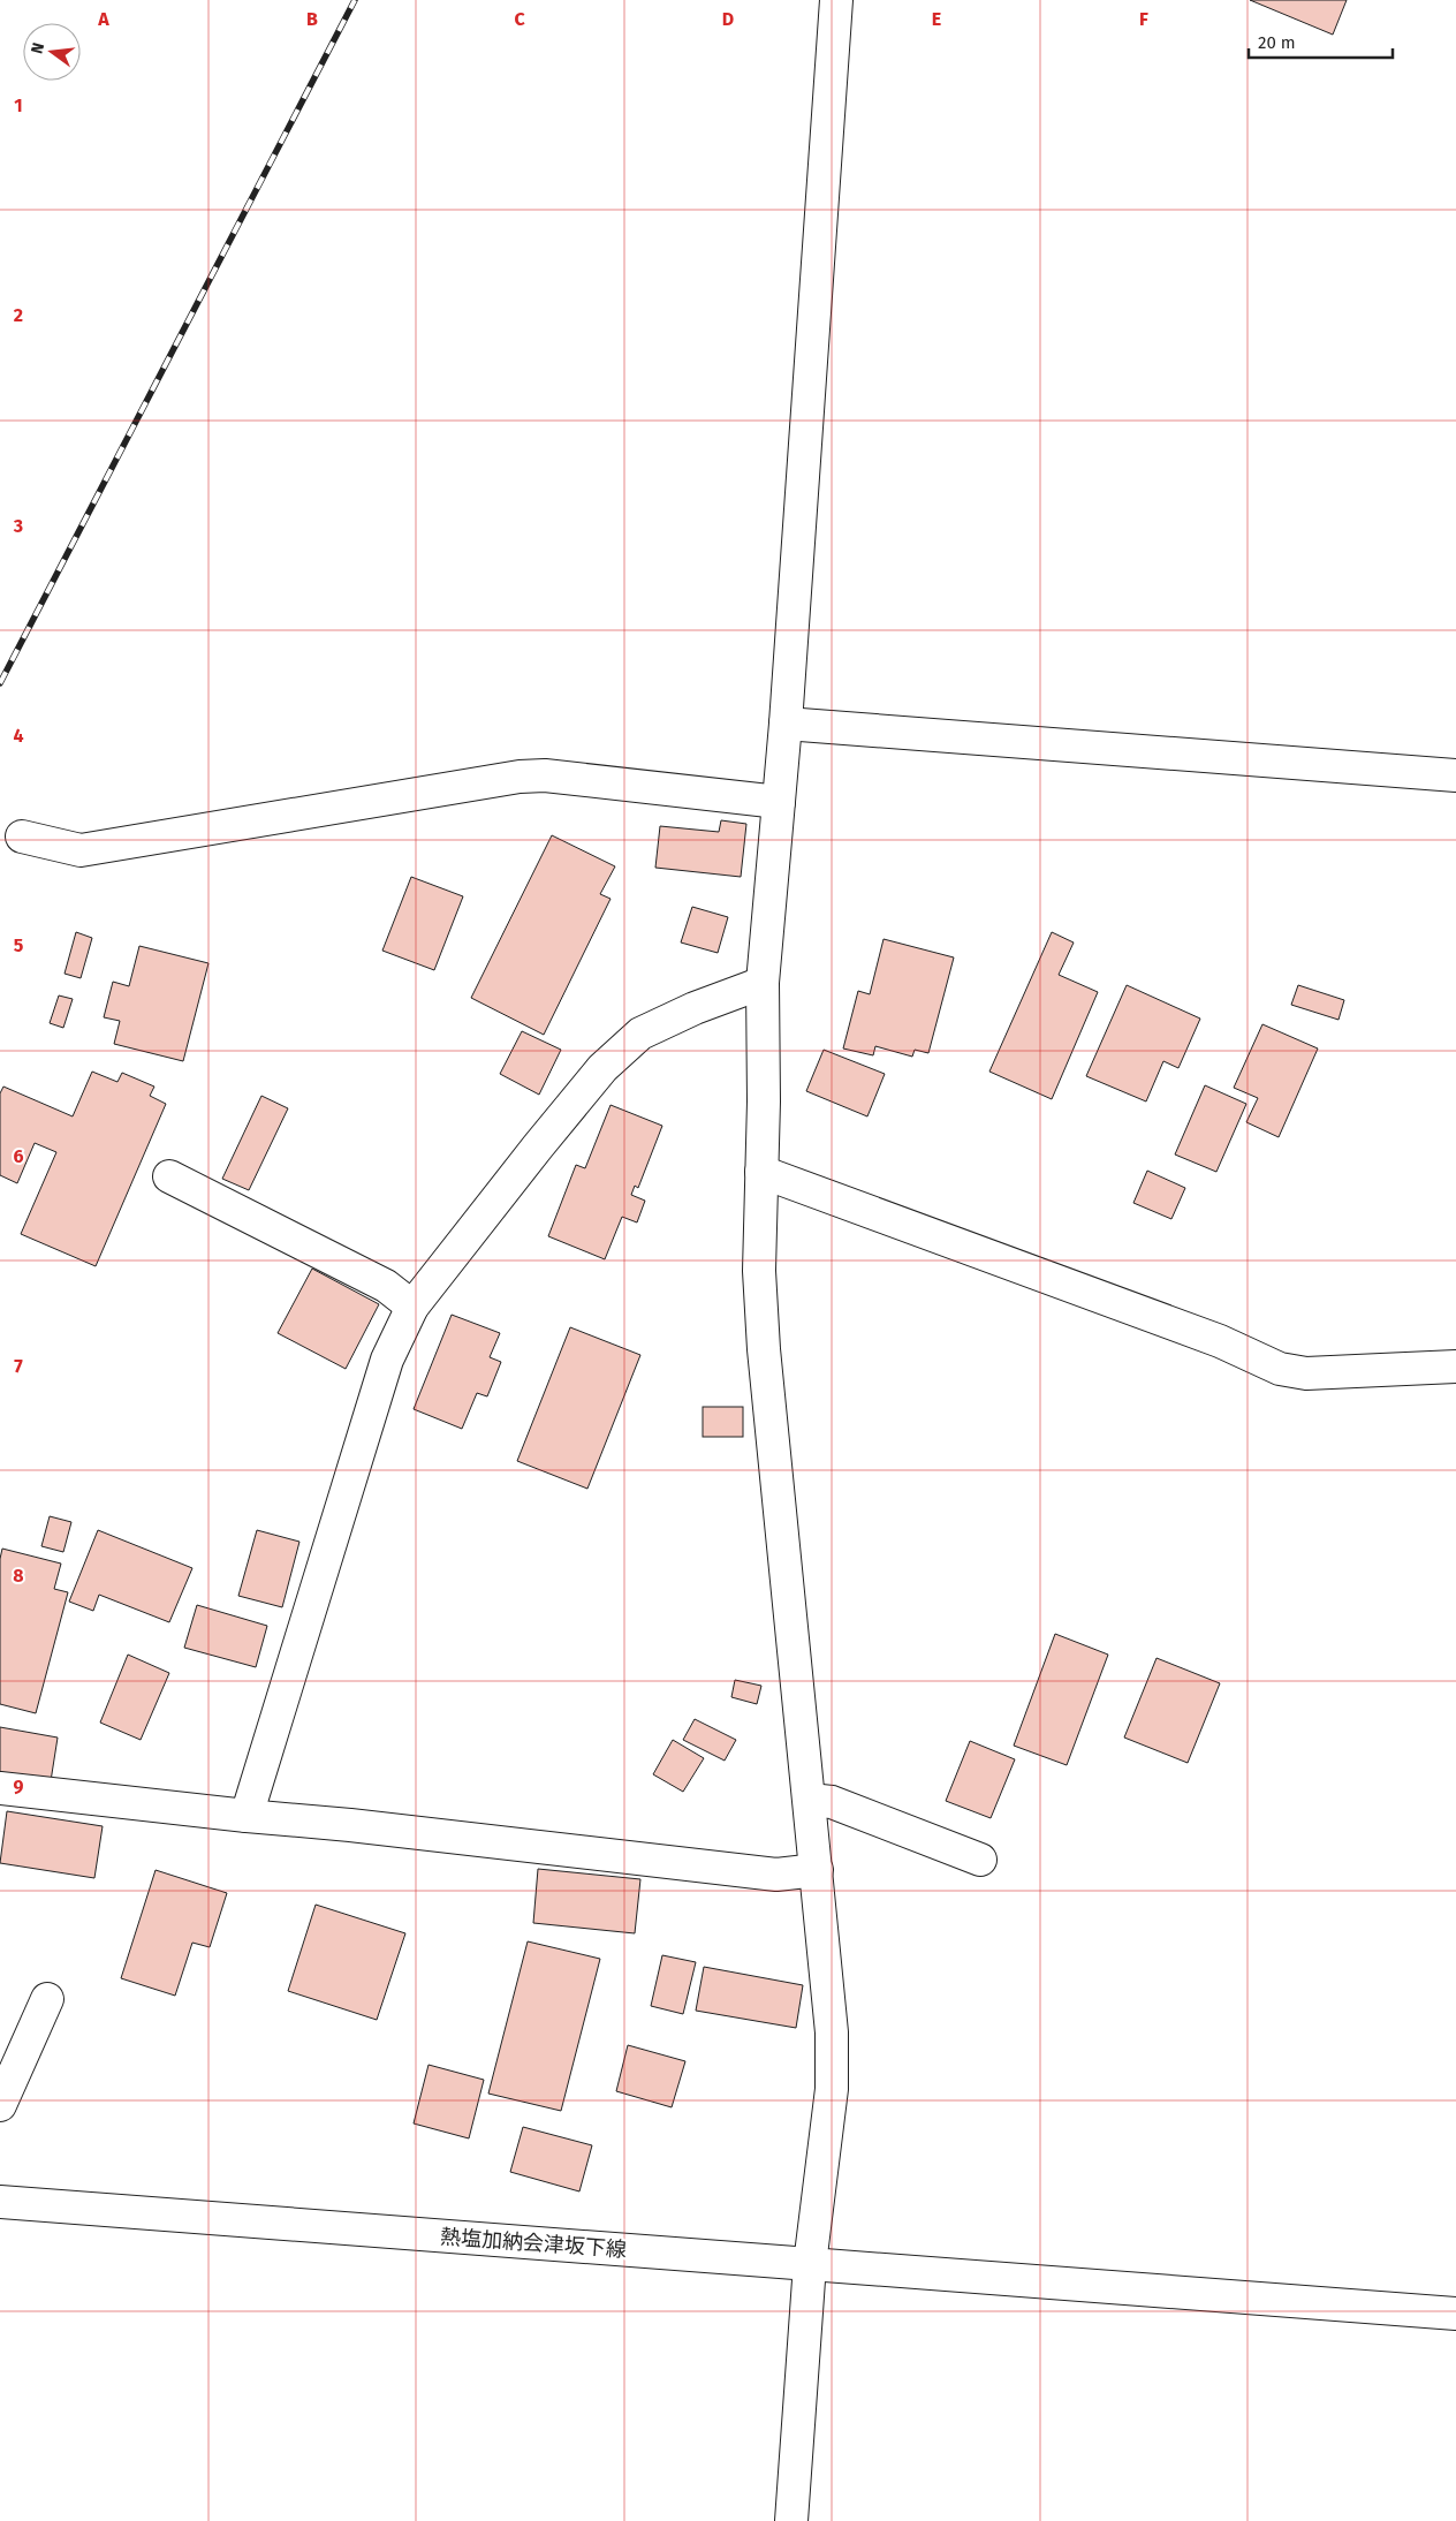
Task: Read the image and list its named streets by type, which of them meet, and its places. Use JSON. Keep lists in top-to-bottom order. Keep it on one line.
{"streets":{"street":["熱塩加納会津坂下線"]},"scale_bar":"20 m","north":"left","grid":{"columns":["A","B","C","D","E","F"],"rows":["1","2","3","4","5","6","7","8","9"]}}
